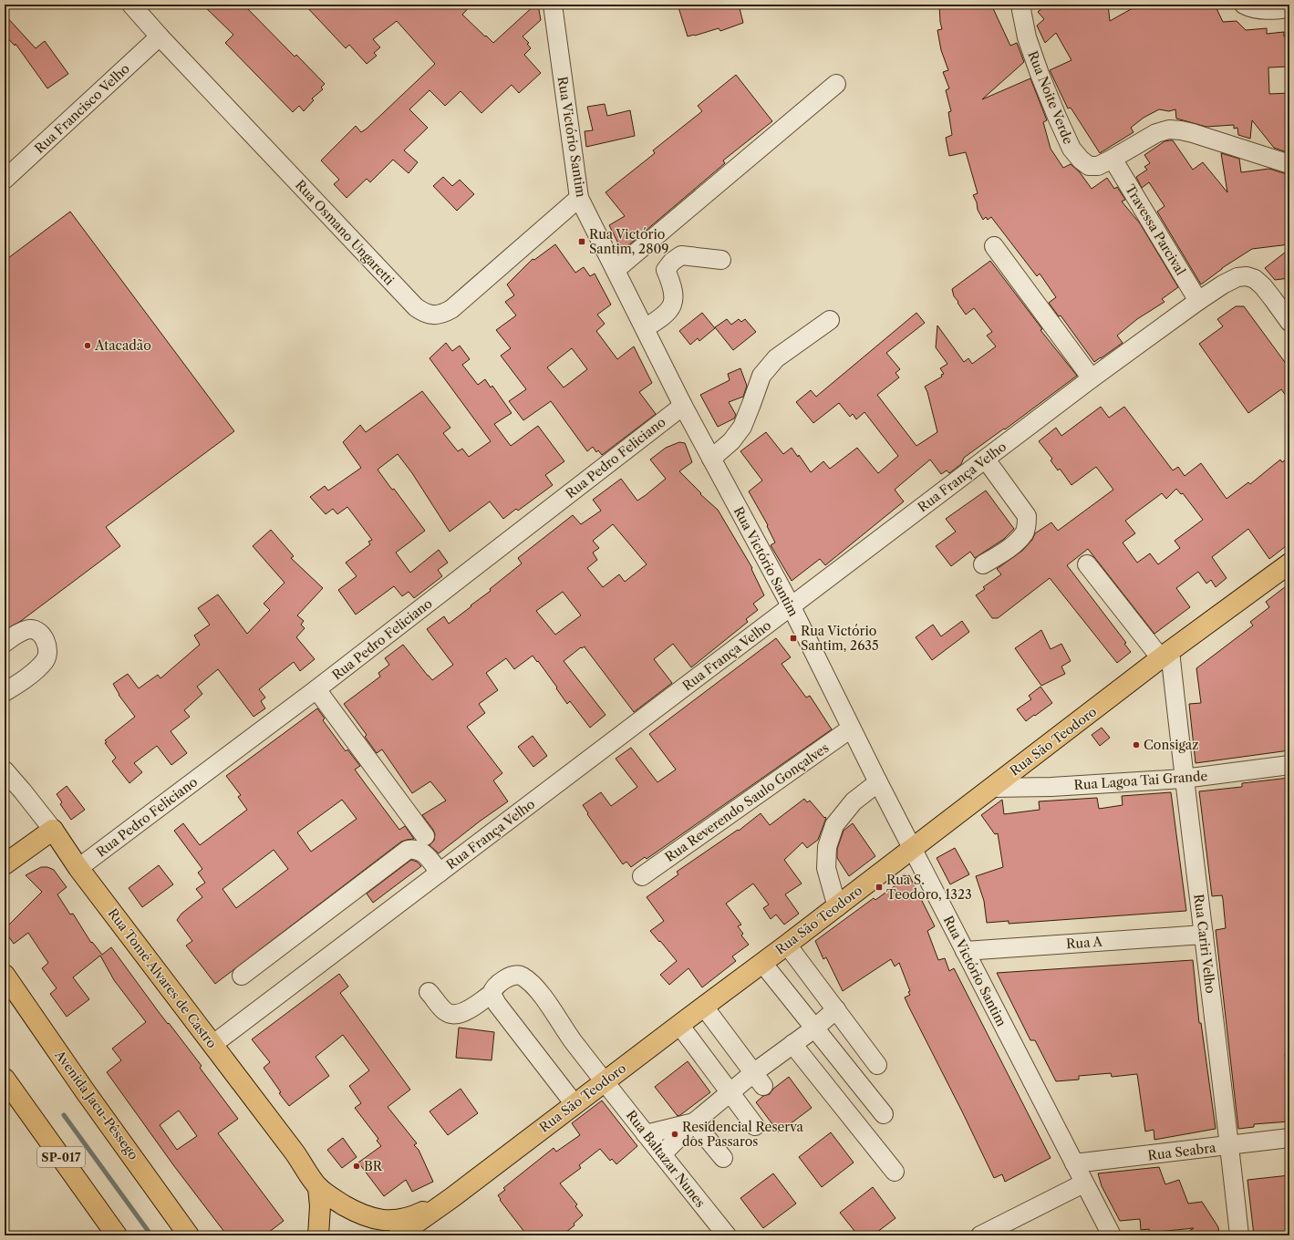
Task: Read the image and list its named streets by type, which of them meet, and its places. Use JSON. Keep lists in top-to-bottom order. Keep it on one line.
{"streets":{"main road":["Rua São Teodoro","Rua Tomé Alvares de Castro","Avenida Jacu-Pêssego","SP-017"],"street":["Rua Noite Verde","Rua Francisco Velho","Rua Victório Santim","Travessa Parcival","Rua Osmano Ungaretti","Rua Pedro Feliciano","Rua França Velho","Rua Lagoa Tai Grande","Rua Reverendo Saulo Gonçalves","Rua A","Rua Cariri Velho","Rua Seabra","Rua Baltazar Nunes"]},"crossings":[["Rua Noite Verde","Travessa Parcival"],["Rua Francisco Velho","Rua Osmano Ungaretti"],["Rua Victório Santim","Rua Osmano Ungaretti"],["Rua Victório Santim","Rua Pedro Feliciano"],["Rua Victório Santim","Rua França Velho"],["Rua Victório Santim","Rua São Teodoro"],["Rua Victório Santim","Rua Reverendo Saulo Gonçalves"],["Rua Victório Santim","Rua A"],["Rua Victório Santim","Rua Seabra"],["Travessa Parcival","Rua França Velho"],["Rua Pedro Feliciano","Rua Tomé Alvares de Castro"],["Rua França Velho","Rua Tomé Alvares de Castro"],["Rua São Teodoro","Rua Lagoa Tai Grande"],["Rua São Teodoro","Rua Cariri Velho"],["Rua São Teodoro","Rua Tomé Alvares de Castro"],["Rua São Teodoro","Rua Baltazar Nunes"],["Rua Lagoa Tai Grande","Rua Cariri Velho"],["Rua A","Rua Cariri Velho"],["Rua Cariri Velho","Rua Seabra"]],"places":{"transit":["Rua Victório Santim, 2809","Rua Victório Santim, 2635","Rua S. Teodoro, 1323"],"other":["Atacadão","Consigaz","Residencial Reserva dos Passaros","BR"]}}
